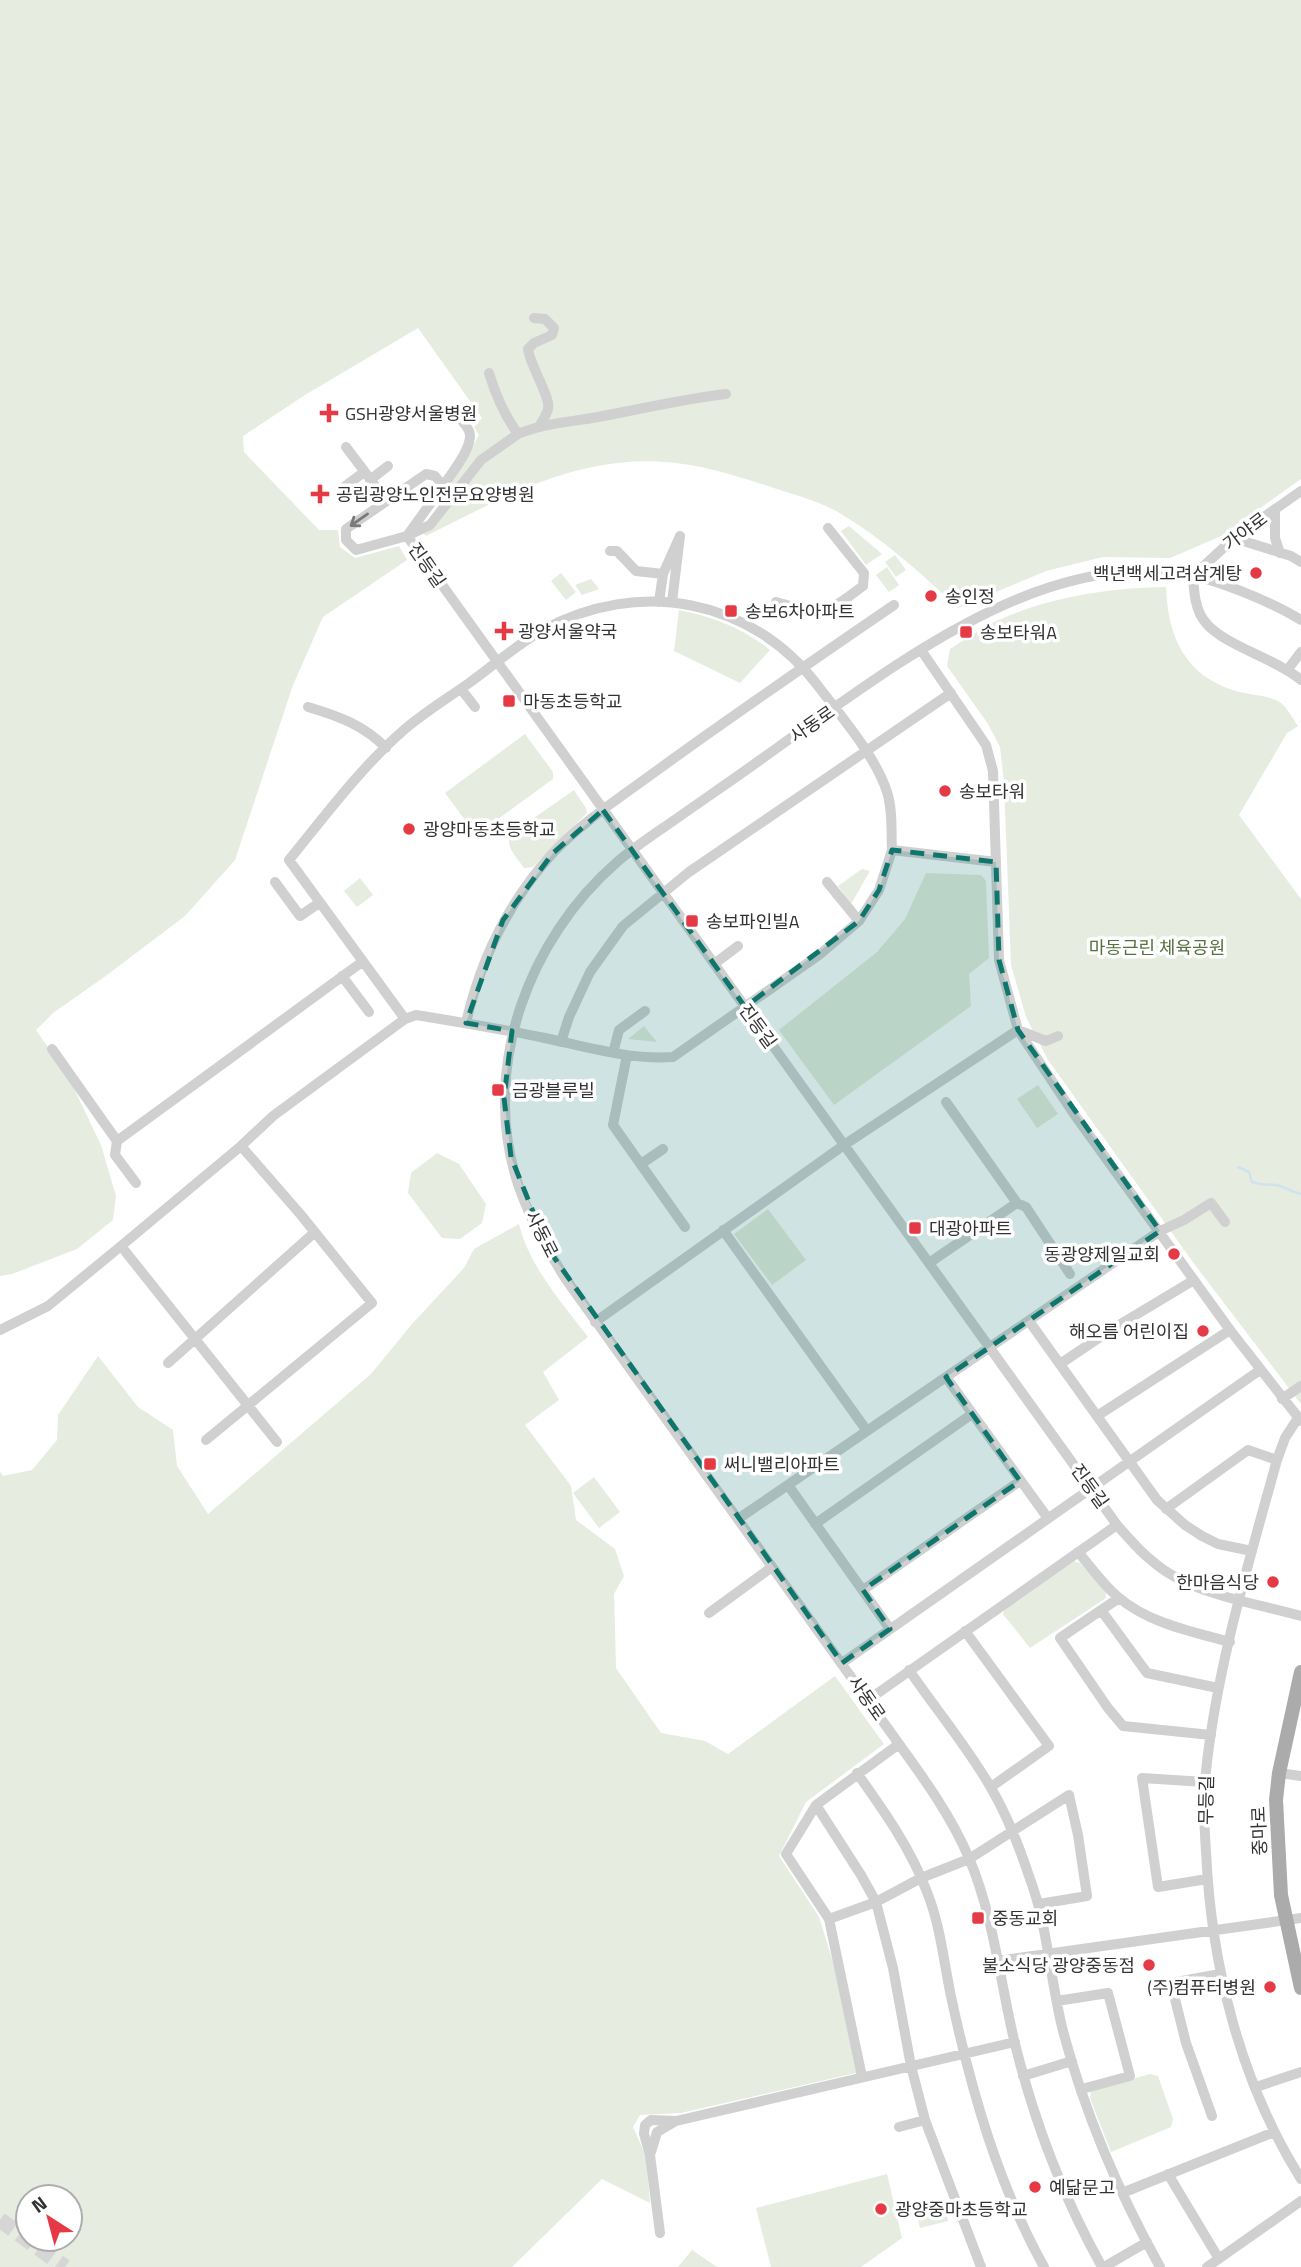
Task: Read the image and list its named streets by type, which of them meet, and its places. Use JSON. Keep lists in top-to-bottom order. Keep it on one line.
{"streets":{"main road":["중마로"],"street":["가야로","진등길","사동로","무등길"]},"crossings":[["가야로","사동로"],["진등길","사동로"],["진등길","무등길"],["사동로","무등길"]],"parks":["마동근린 체육공원"],"places":{"health":["GSH광양서울병원","공립광양노인전문요양병원","광양서울약국"],"other":["백년백세고려삼계탕","송인정","송보타워","광양마동초등학교","동광양제일교회","해오름 어린이집","한마음식당","불소식당 광양중동점","(주)컴퓨터병원","예닮문고","광양중마초등학교"],"transit":["송보6차아파트","송보타워A","마동초등학교","송보파인빌A","금광블루빌","대광아파트","써니밸리아파트","중동교회"]},"north":"top left"}
